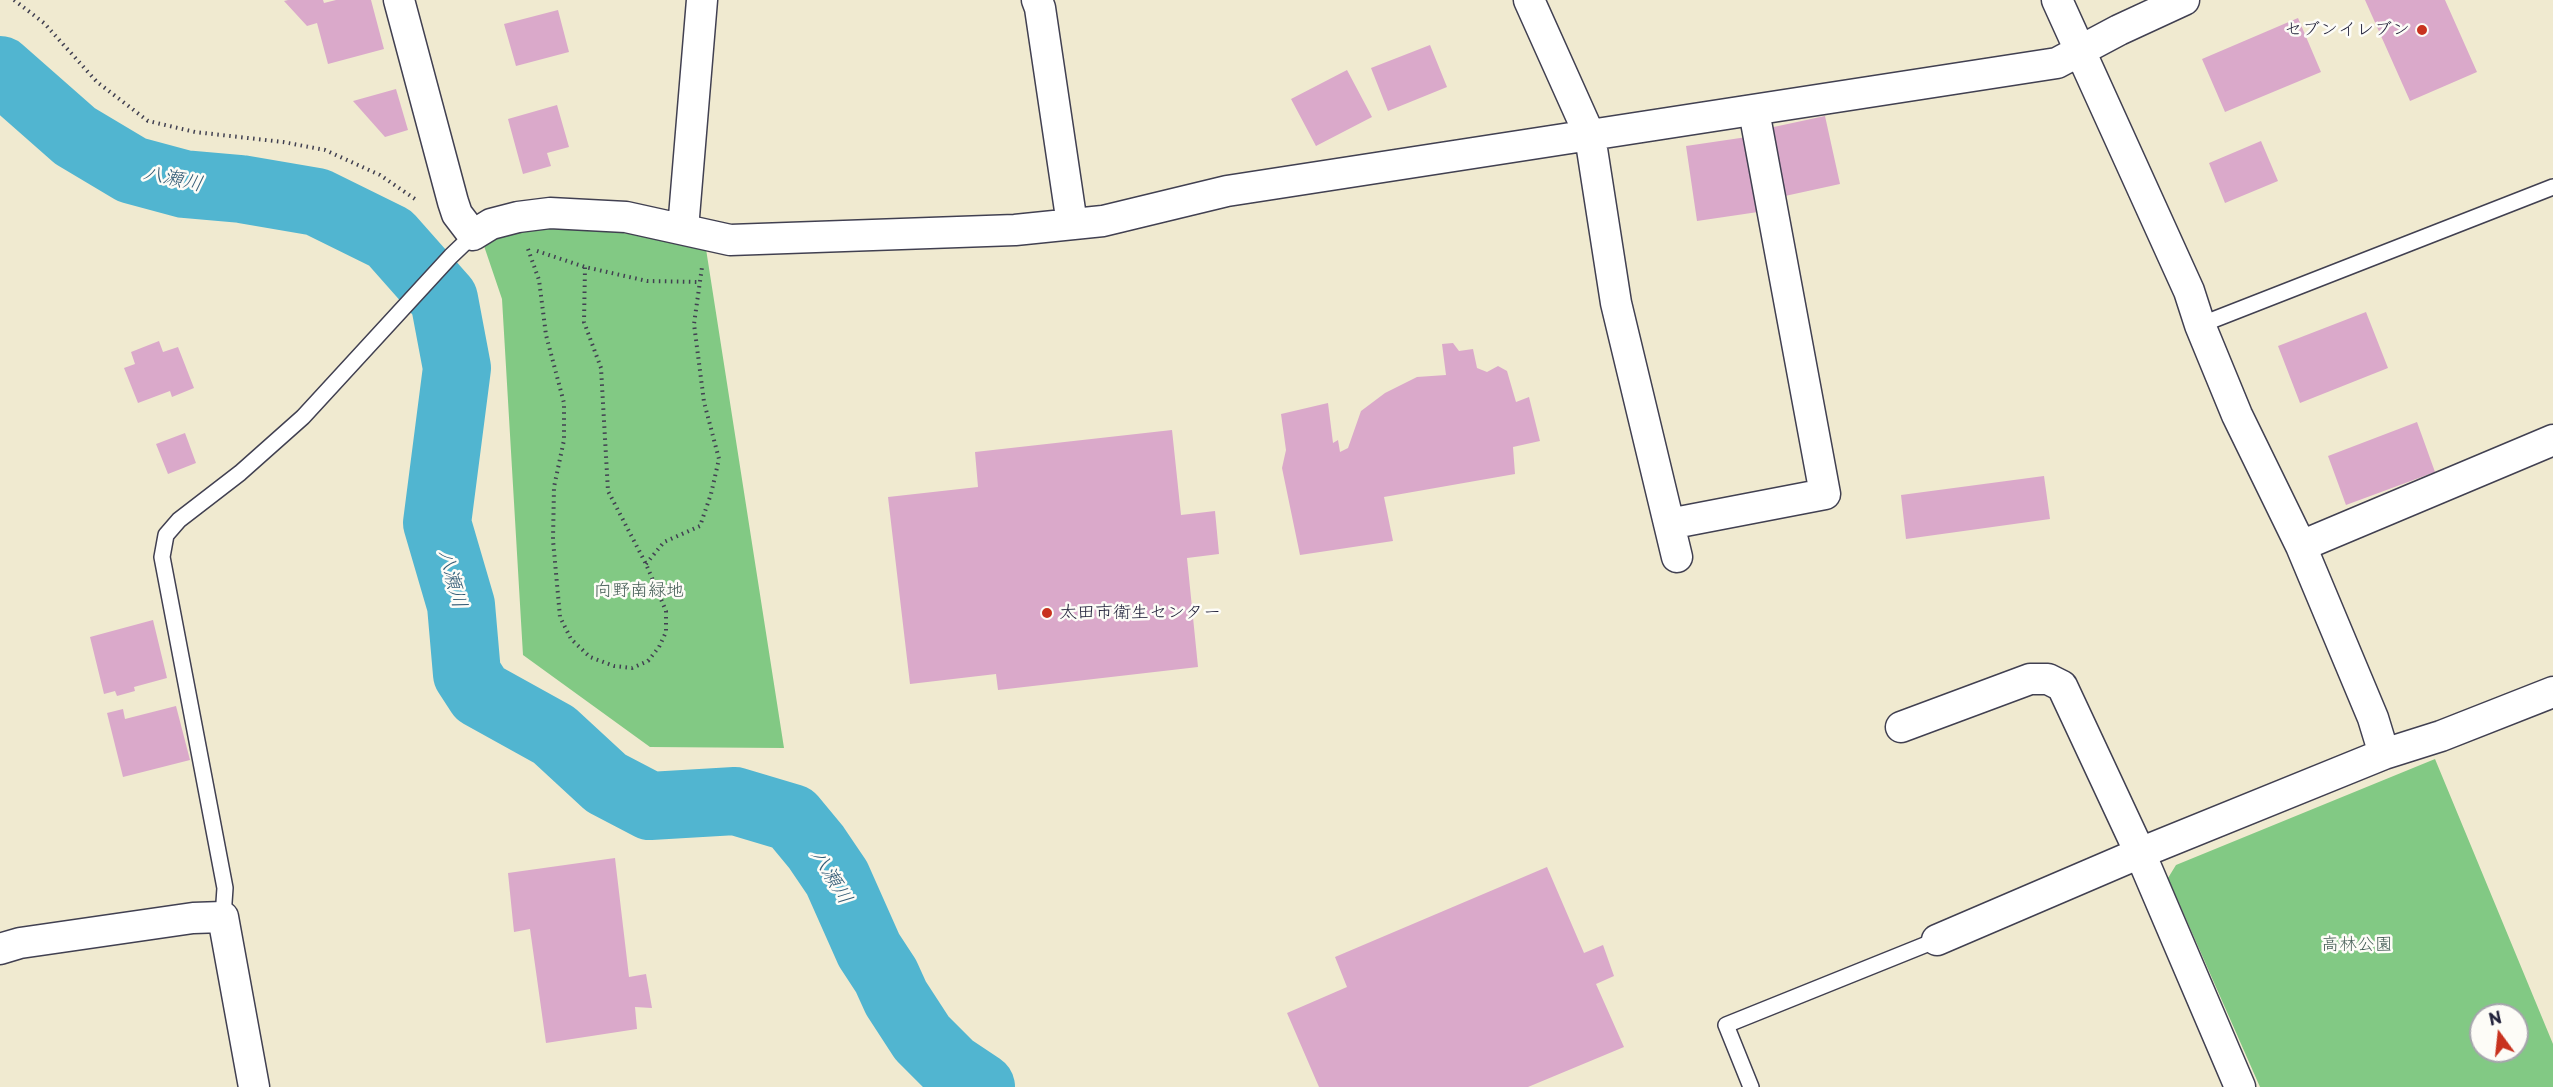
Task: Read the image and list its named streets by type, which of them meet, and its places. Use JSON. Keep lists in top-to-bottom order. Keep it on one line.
{"water":["八瀬川"],"parks":["向野南緑地","高林公園"],"places":["セブンイレブン","太田市衛生センター"],"north":"top"}
